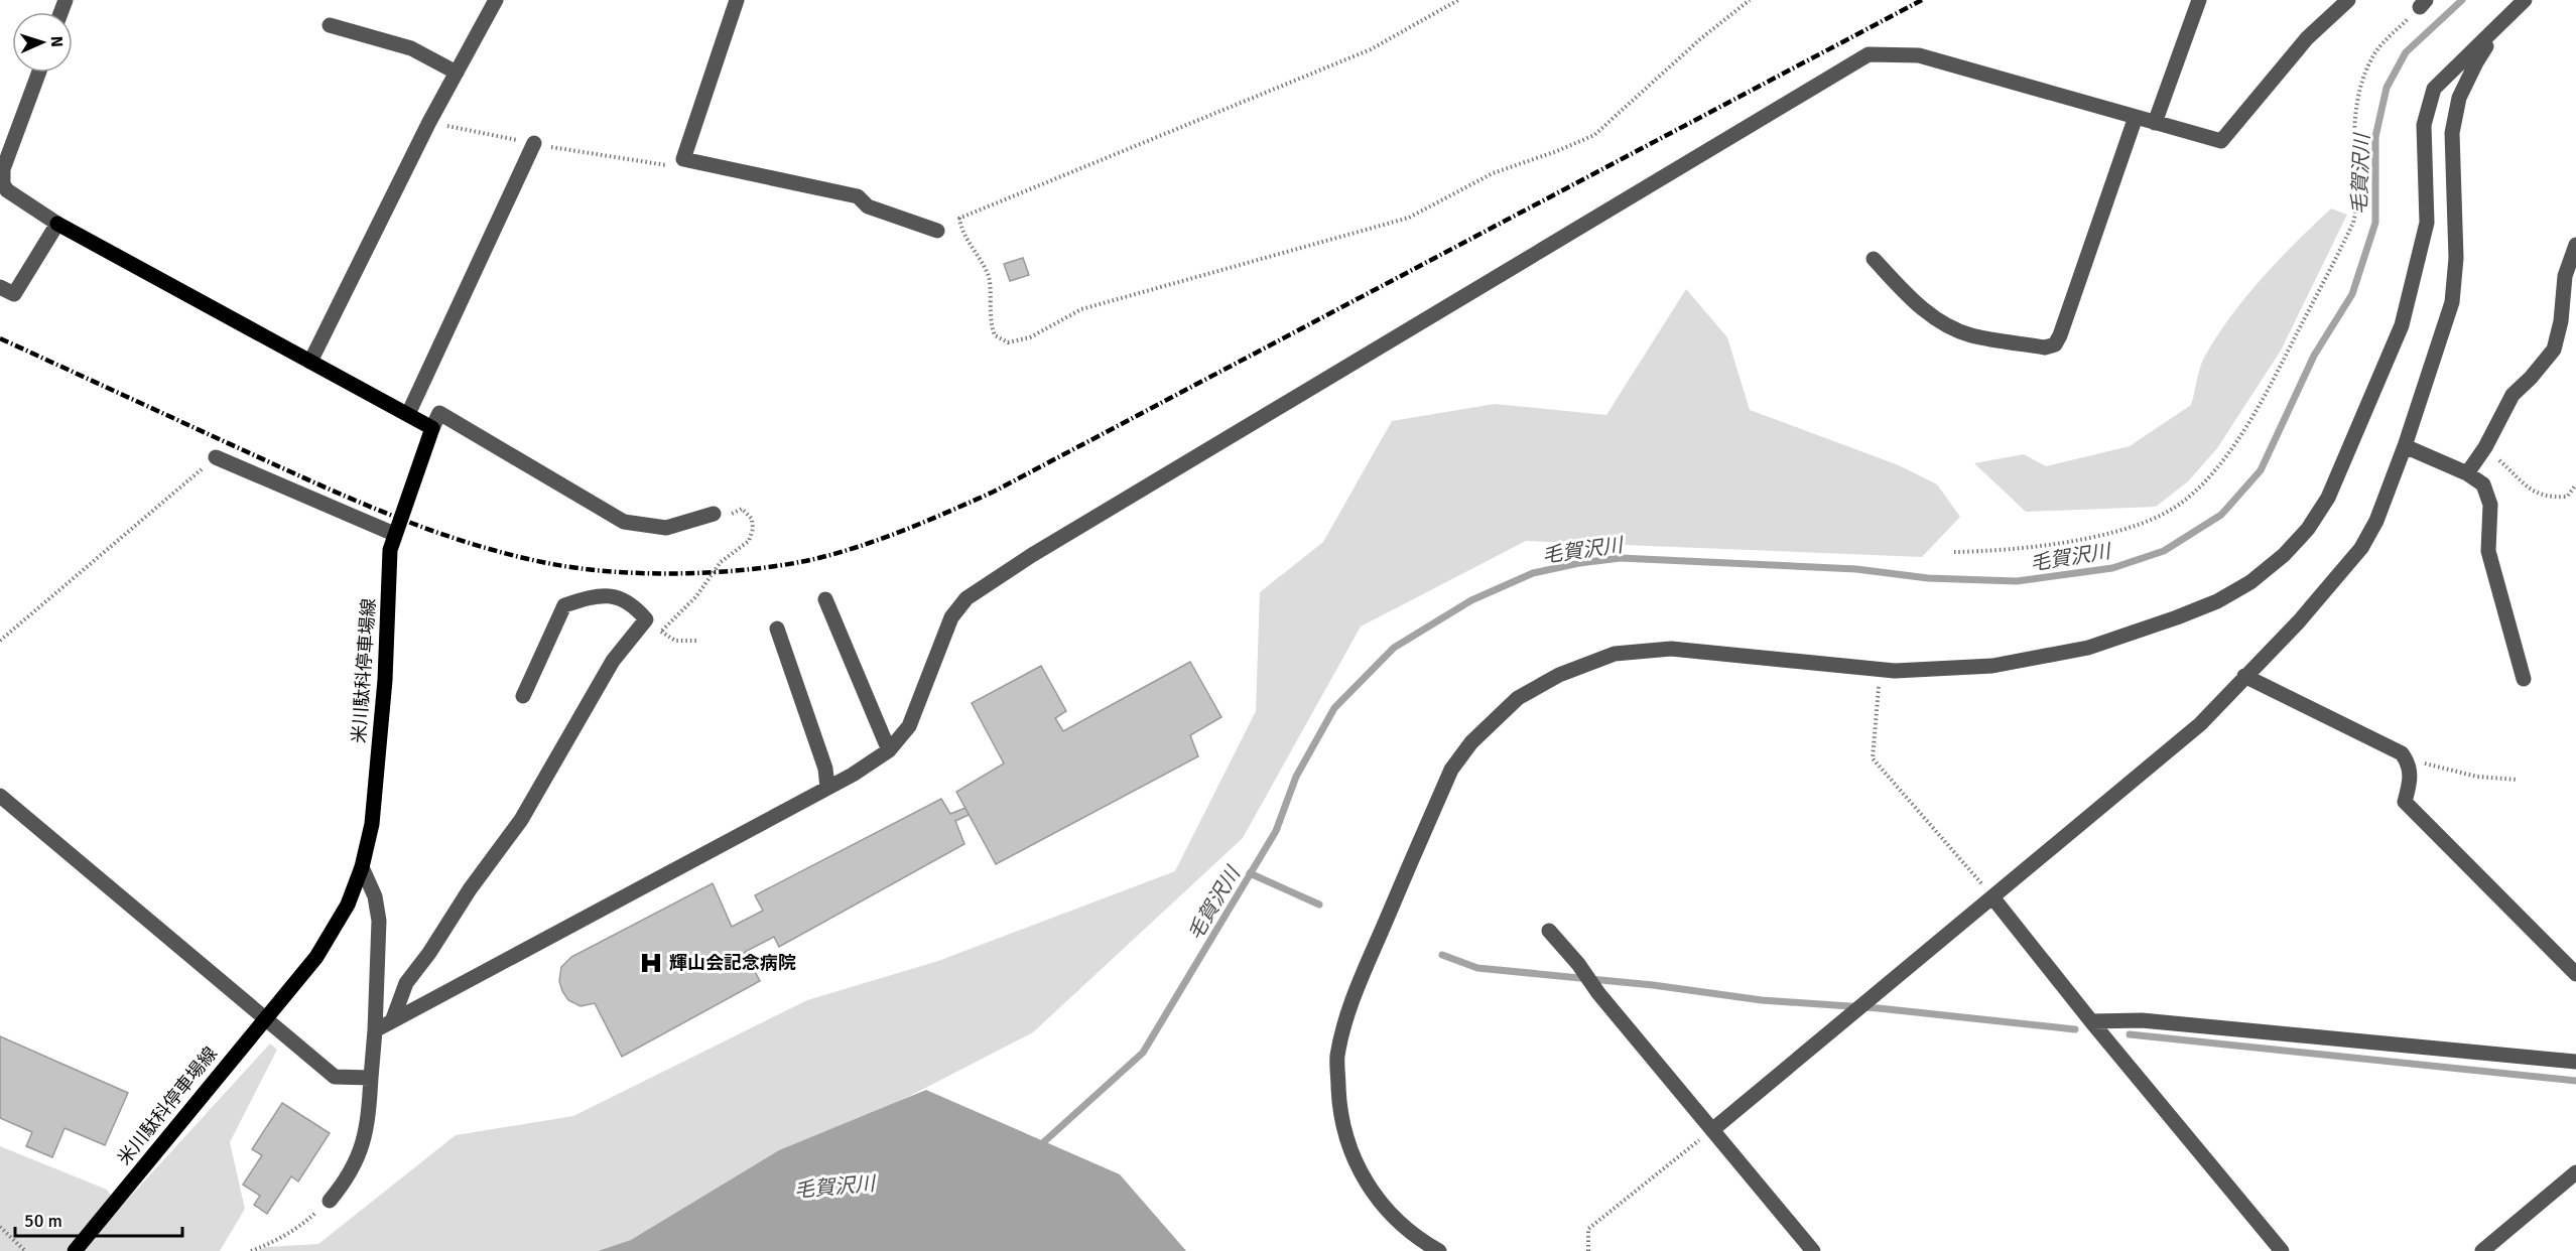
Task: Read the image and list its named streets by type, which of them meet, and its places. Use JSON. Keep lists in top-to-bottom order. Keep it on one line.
{"streets":{"main road":["米川駄科停車場線"]},"water":["毛賀沢川"],"places":{"hospital":["輝山会記念病院"]},"scale_bar":"50 m","north":"right"}
